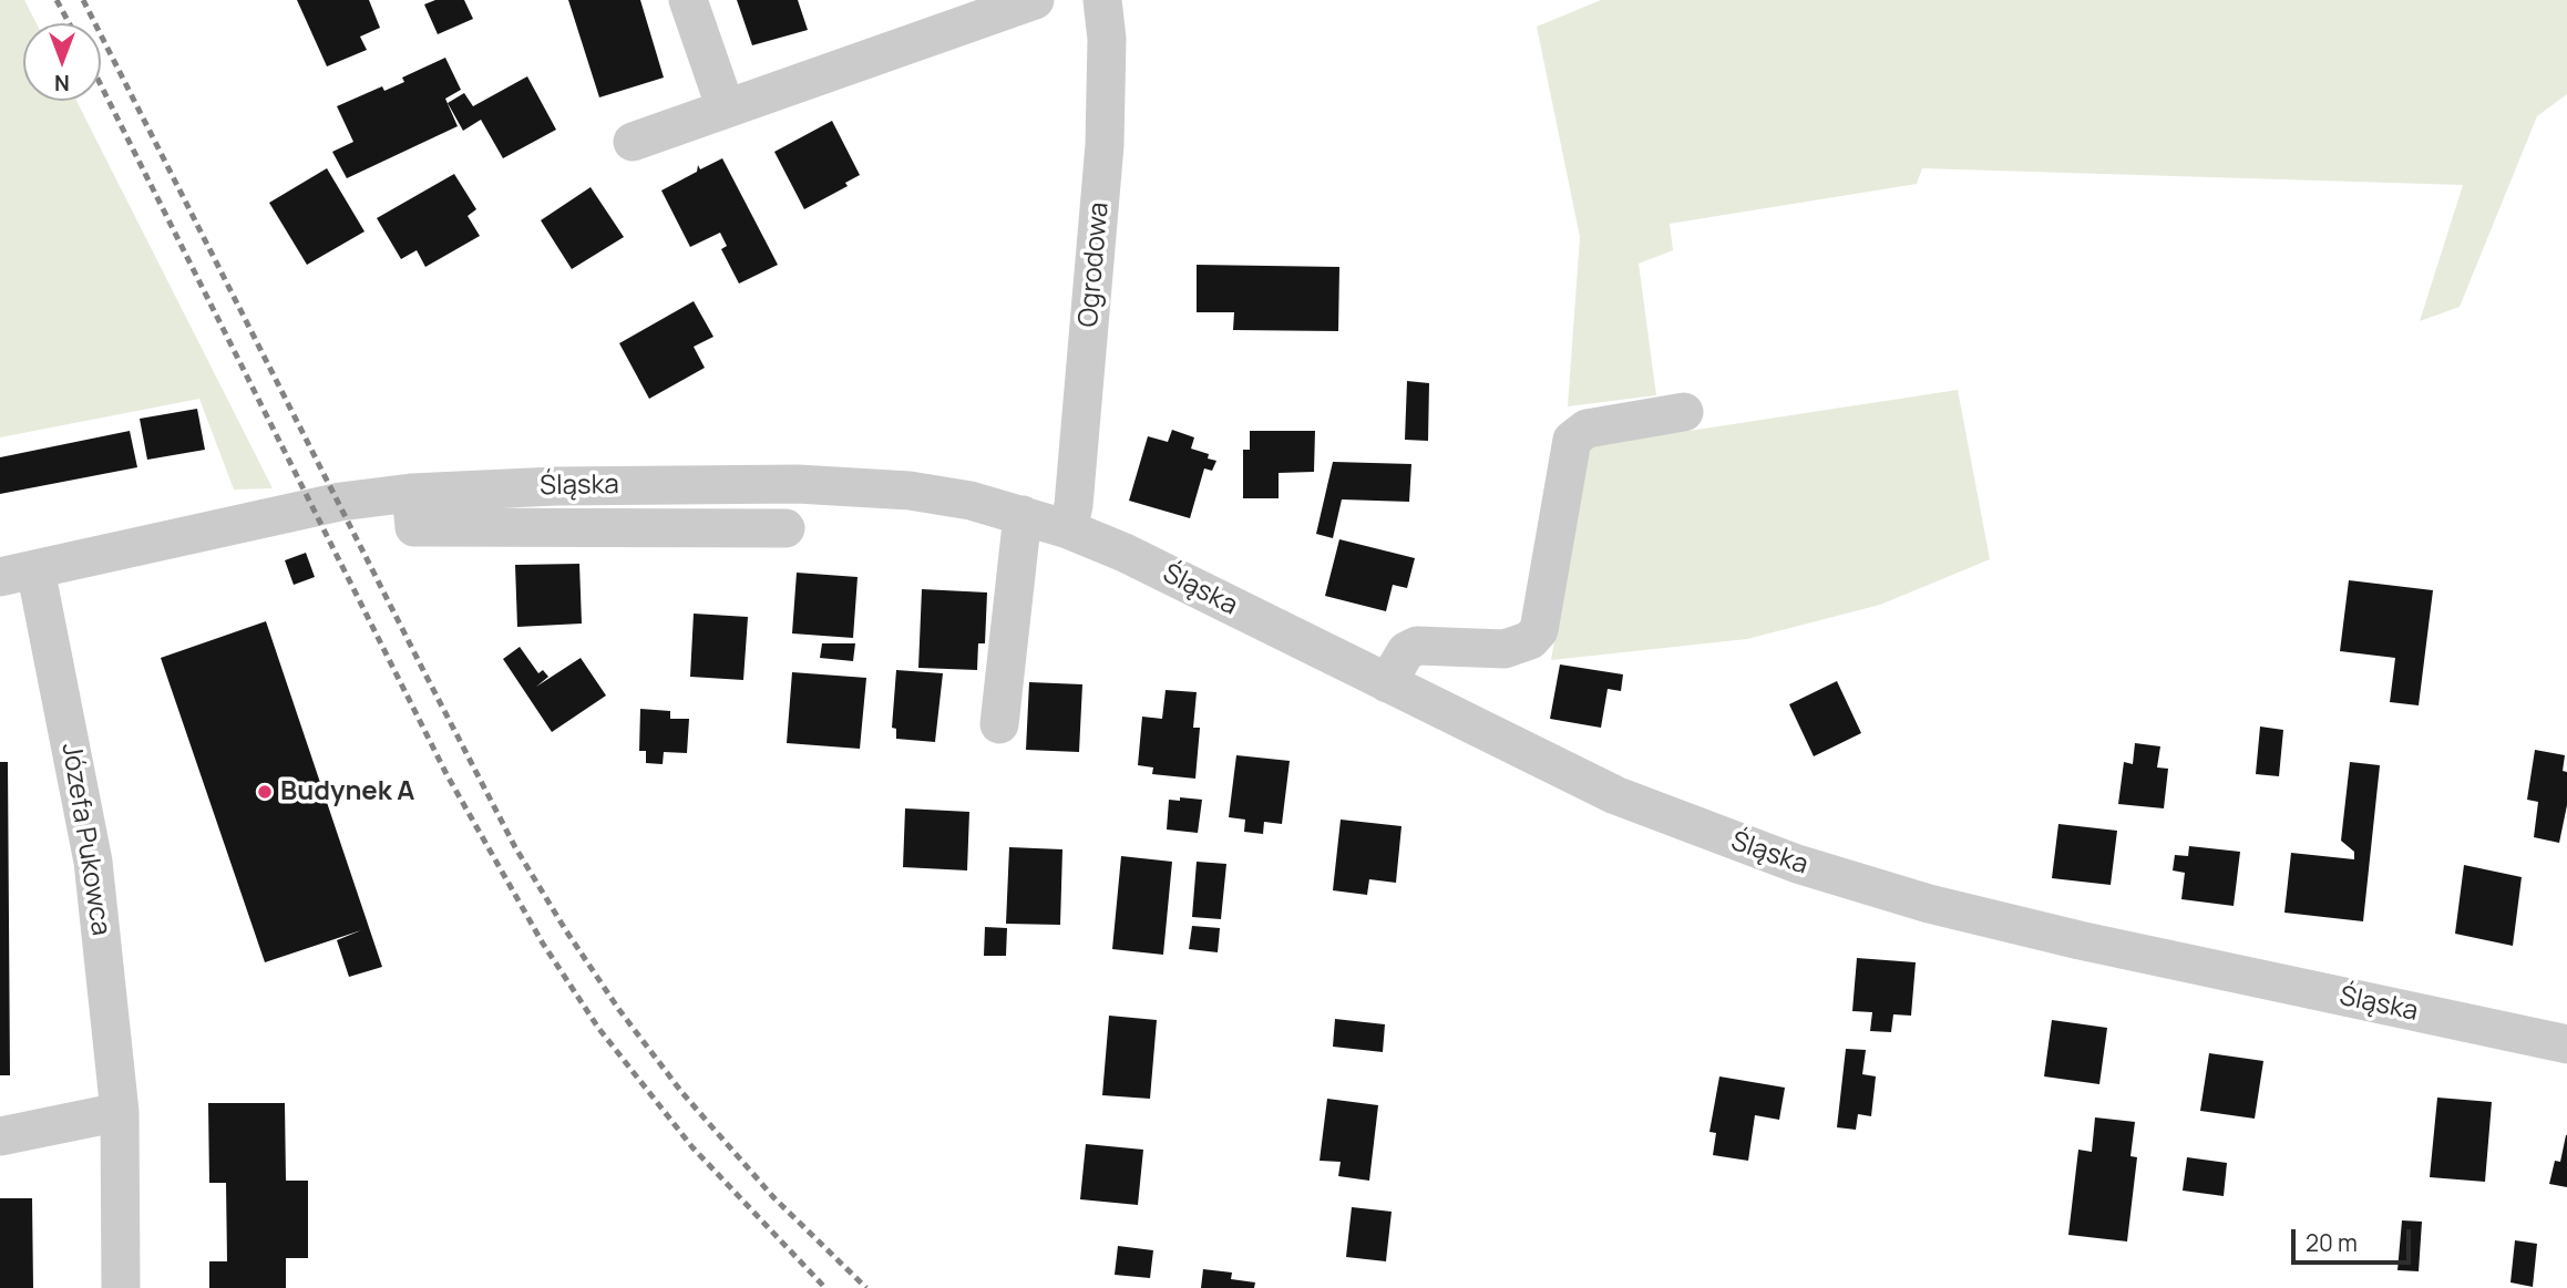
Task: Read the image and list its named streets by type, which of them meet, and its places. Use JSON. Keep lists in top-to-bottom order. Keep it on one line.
{"streets":{"street":["Ogrodowa","Śląska","Józefa Pukowca"]},"crossings":[["Ogrodowa","Śląska"],["Śląska","Józefa Pukowca"]],"places":["Budynek A"],"scale_bar":"20 m","north":"bottom"}
